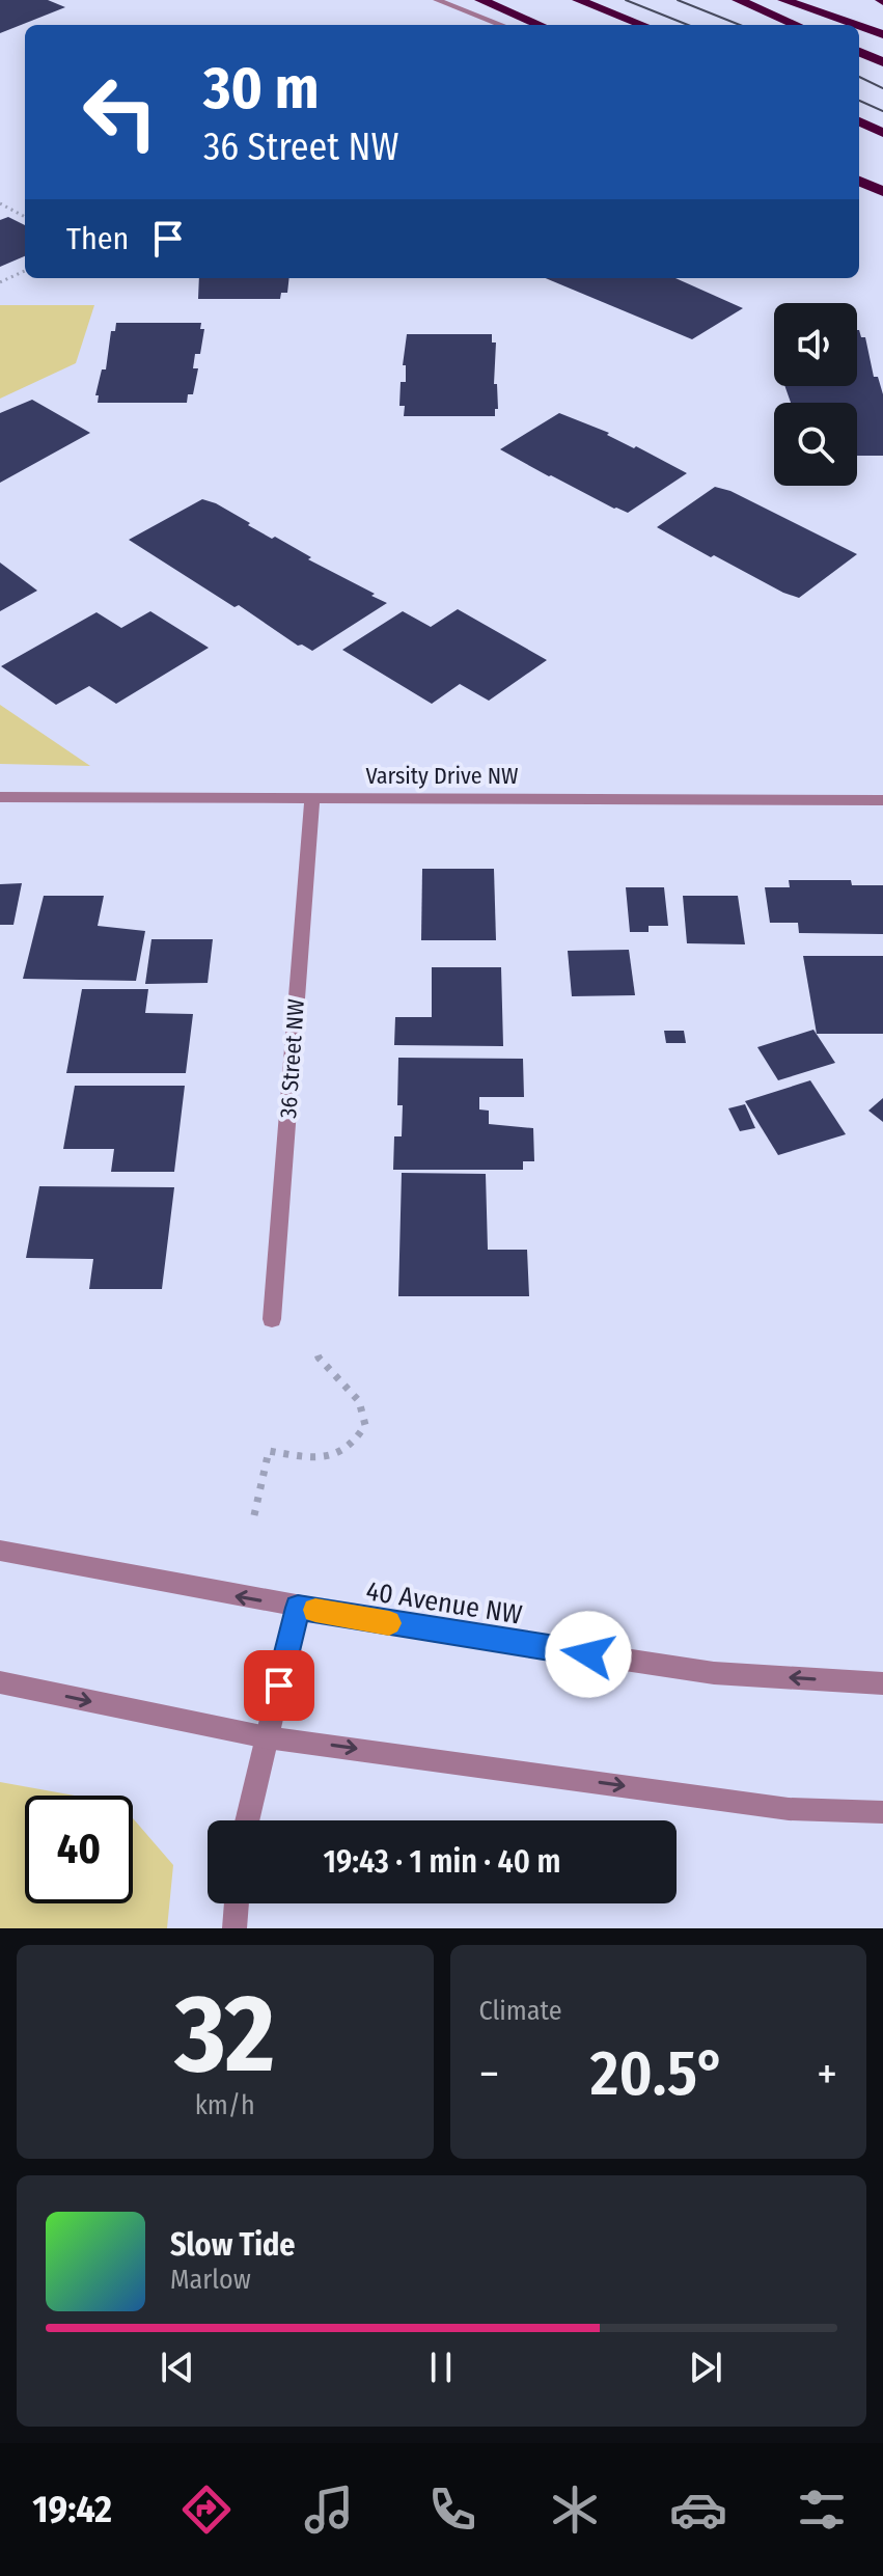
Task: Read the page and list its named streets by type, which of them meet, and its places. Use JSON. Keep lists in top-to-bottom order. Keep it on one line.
{"streets":{"street":["Varsity Drive NW","36 Street NW","40 Avenue NW"]},"crossings":[["Varsity Drive NW","36 Street NW"]],"page":{"turn":["30 m","36 Street NW"],"then":"Then","limit":"40","trip":"19:43 · 1 min · 40 m","tile":[["32","km/h"],"Climate"],"heat":["−","20.5°","+"],"song":["Slow Tide","Marlow"],"tabs":"19:42"}}
